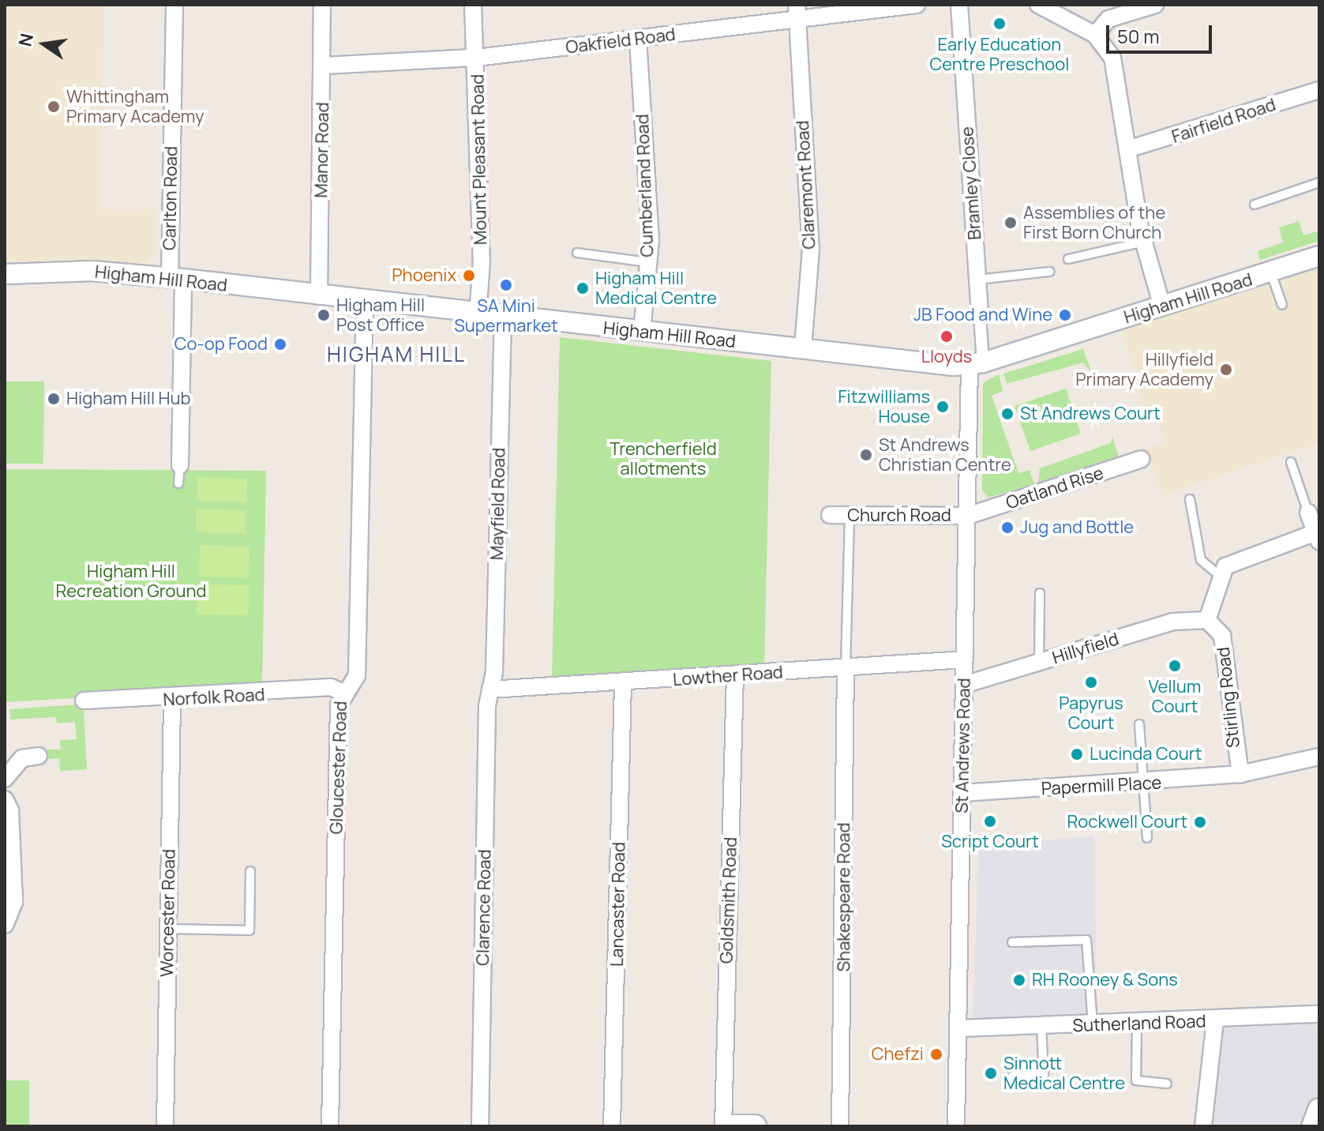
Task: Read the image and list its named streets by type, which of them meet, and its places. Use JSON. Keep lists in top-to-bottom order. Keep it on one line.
{"streets":{"street":["Oakfield Road","Fairfield Road","Manor Road","Mount Pleasant Road","Bramley Close","Claremont Road","Cumberland Road","Carlton Road","Higham Hill Road","Oatland Rise","Mayfield Road","Church Road","Hillyfield","Lowther Road","Norfolk Road","Stirling Road","St Andrews Road","Gloucester Road","Papermill Place","Shakespeare Road","Goldsmith Road","Lancaster Road","Clarence Road","Worcester Road","Sutherland Road"]},"crossings":[["Oakfield Road","Manor Road"],["Oakfield Road","Mount Pleasant Road"],["Oakfield Road","Claremont Road"],["Oakfield Road","Cumberland Road"],["Manor Road","Higham Hill Road"],["Mount Pleasant Road","Higham Hill Road"],["Bramley Close","Higham Hill Road"],["Bramley Close","St Andrews Road"],["Claremont Road","Higham Hill Road"],["Cumberland Road","Higham Hill Road"],["Carlton Road","Higham Hill Road"],["Higham Hill Road","Mayfield Road"],["Higham Hill Road","St Andrews Road"],["Higham Hill Road","Gloucester Road"],["Oatland Rise","Church Road"],["Oatland Rise","St Andrews Road"],["Mayfield Road","Lowther Road"],["Mayfield Road","Clarence Road"],["Church Road","St Andrews Road"],["Hillyfield","Stirling Road"],["Hillyfield","St Andrews Road"],["Lowther Road","St Andrews Road"],["Lowther Road","Shakespeare Road"],["Lowther Road","Goldsmith Road"],["Lowther Road","Lancaster Road"],["Lowther Road","Clarence Road"],["Norfolk Road","Gloucester Road"],["Norfolk Road","Worcester Road"],["Stirling Road","Papermill Place"],["St Andrews Road","Papermill Place"],["St Andrews Road","Sutherland Road"]],"districts":["HIGHAM HILL"],"parks":["Trencherfield allotments","Higham Hill Recreation Ground"],"places":["Early Education Centre Preschool","Whittingham Primary Academy","Assemblies of the First Born Church","Phoenix","SA Mini Supermarket","Higham Hill Medical Centre","Higham Hill Post Office","JB Food and Wine","Lloyds","Co-op Food","Hillyfield Primary Academy","Higham Hill Hub","Fitzwilliams House","St Andrews Court","St Andrews Christian Centre","Jug and Bottle","Vellum Court","Papyrus Court","Lucinda Court","Script Court","Rockwell Court","RH Rooney & Sons","Chefzi","Sinnott Medical Centre"],"scale_bar":"50 m","north":"left"}
